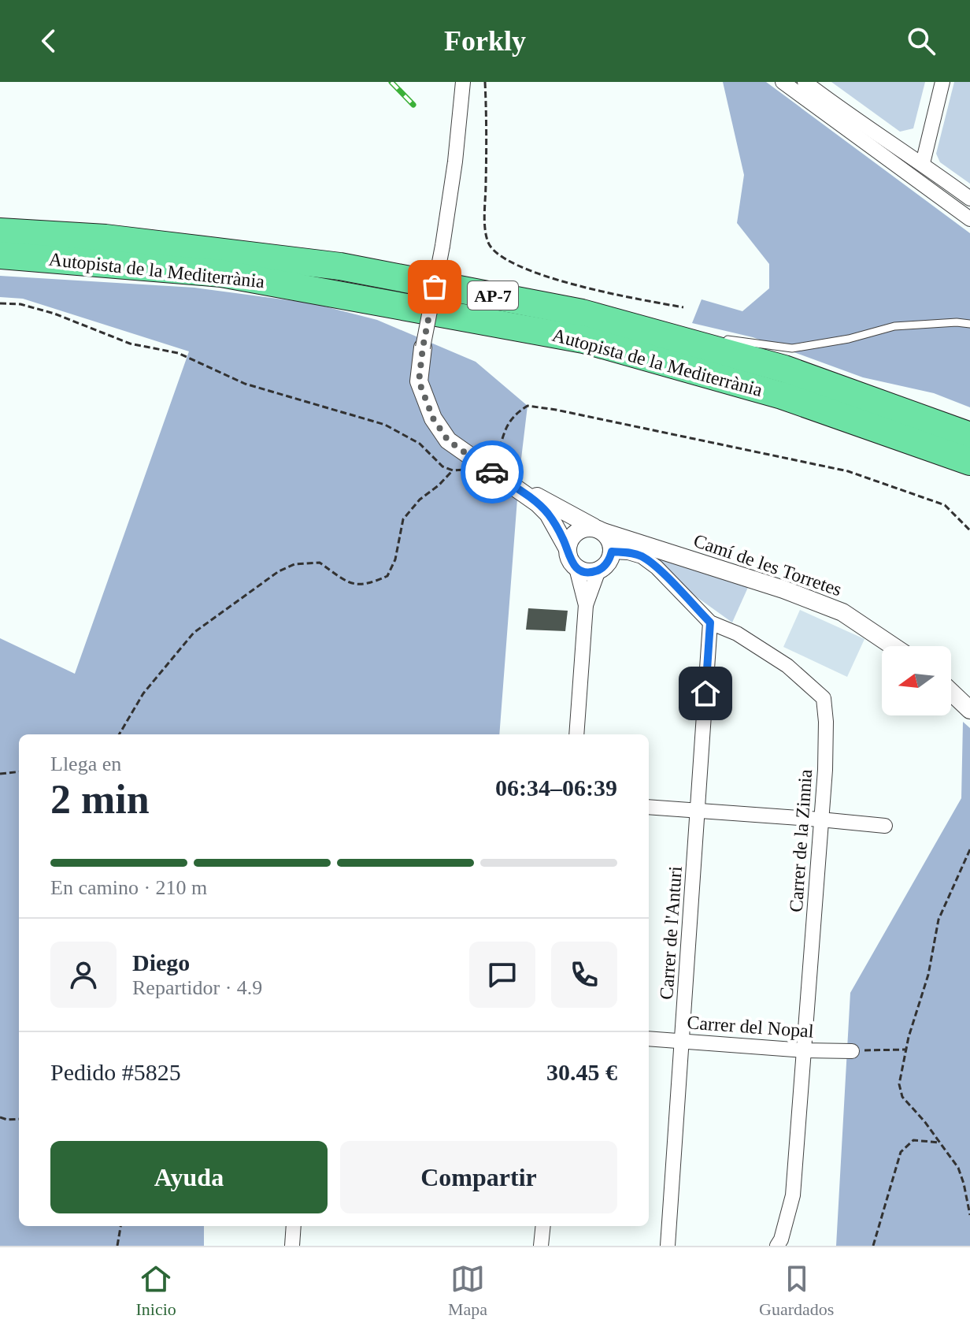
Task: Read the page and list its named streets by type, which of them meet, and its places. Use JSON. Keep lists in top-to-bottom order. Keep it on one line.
{"streets":{"highway":["Autopista de la Mediterrània","AP-7"],"street":["Camí de les Torretes","Carrer de la Zinnia","Carrer de l'Anturi","Carrer del Nopal"]},"crossings":[["Camí de les Torretes","Carrer de la Zinnia"],["Carrer de la Zinnia","Carrer de l'Anturi"],["Carrer de la Zinnia","Carrer del Nopal"],["Carrer de l'Anturi","Carrer del Nopal"]],"north":"left","page":{"header":"Forkly","heading":["2 min","Llega en","06:34–06:39"],"panel":["Diego","Repartidor · 4.9","Pedido #5825","30.45 €"],"bar":"En camino · 210 m","buttons":["Ayuda","Compartir"],"tabs":["Inicio","Mapa","Guardados"]}}
